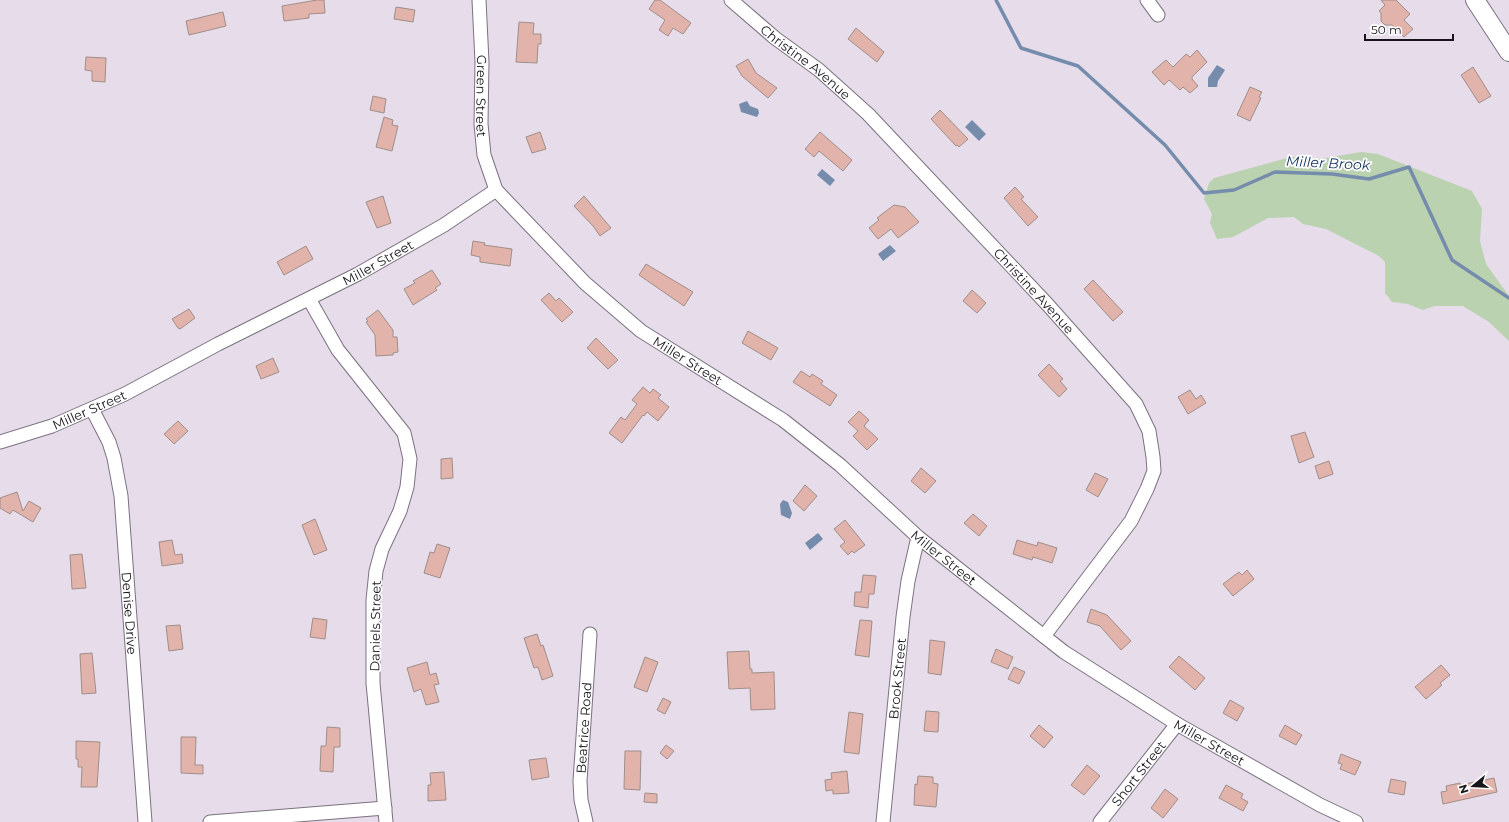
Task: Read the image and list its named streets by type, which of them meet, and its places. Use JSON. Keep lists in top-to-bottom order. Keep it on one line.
{"streets":{"street":["Christine Avenue","Green Street","Miller Street","Denise Drive","Daniels Street","Brook Street","Beatrice Road","Short Street"]},"crossings":[["Christine Avenue","Miller Street"],["Green Street","Miller Street"],["Miller Street","Denise Drive"],["Miller Street","Daniels Street"],["Miller Street","Brook Street"],["Miller Street","Short Street"]],"water":["Miller Brook"],"scale_bar":"50 m","north":"left"}
